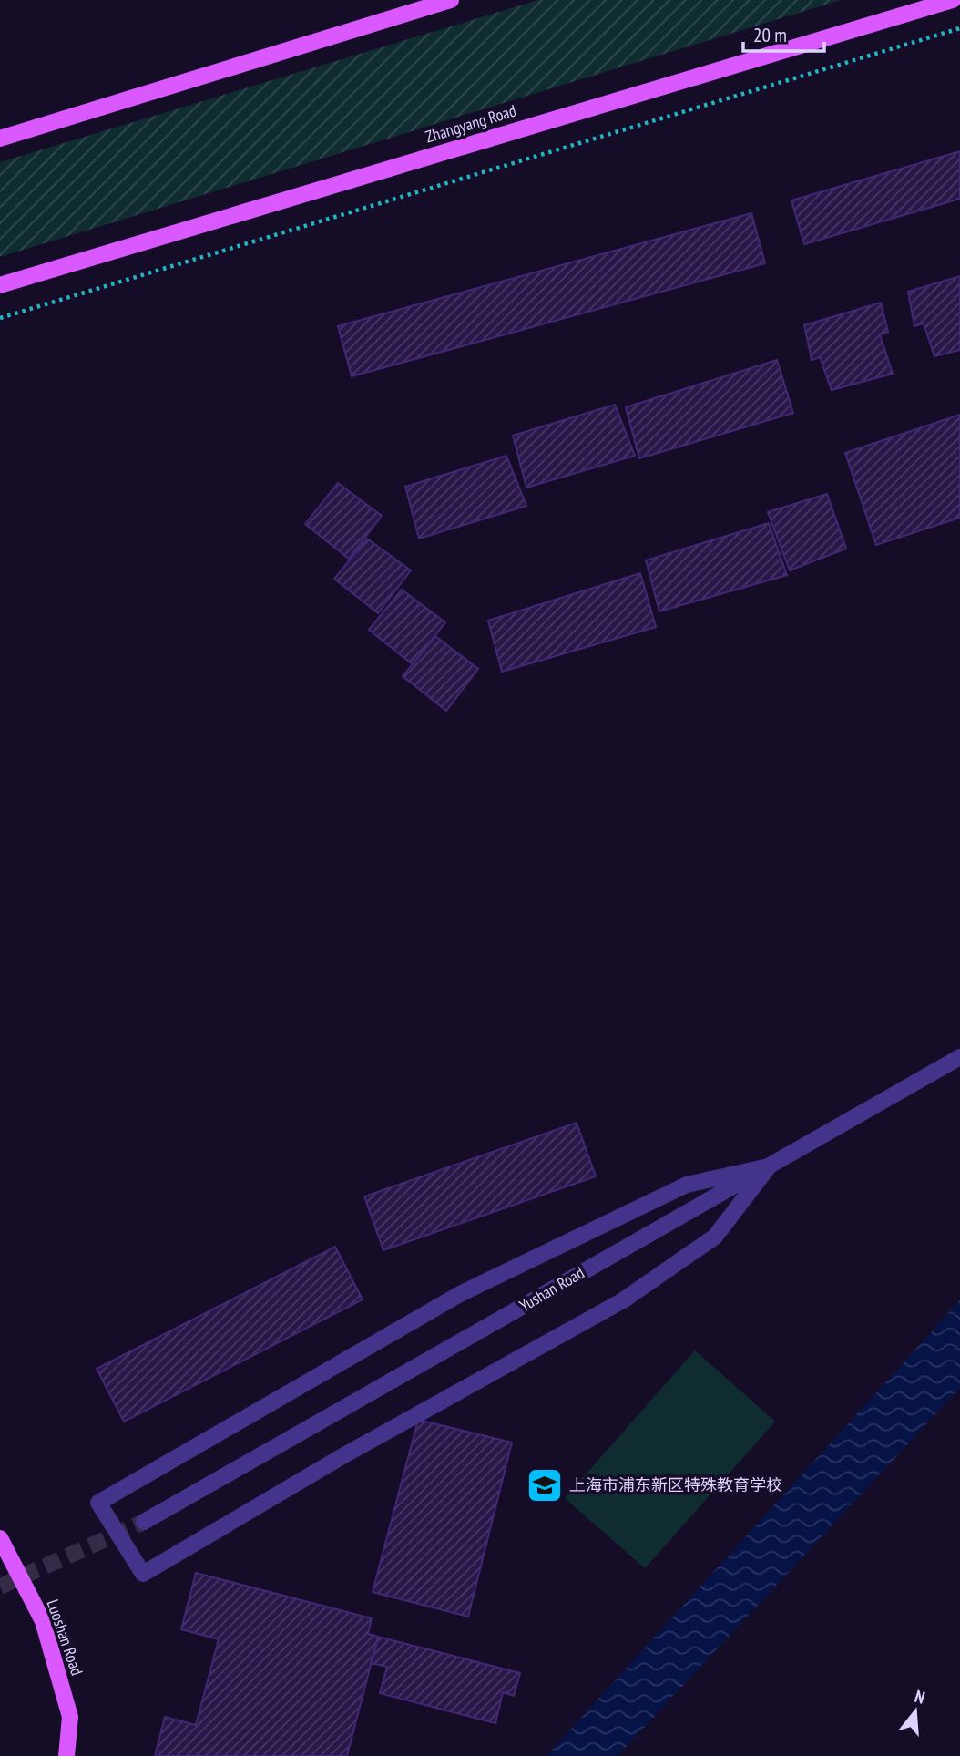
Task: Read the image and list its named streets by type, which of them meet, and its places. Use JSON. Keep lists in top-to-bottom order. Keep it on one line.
{"streets":{"main road":["Zhangyang Road","Luoshan Road"],"street":["Yushan Road"]},"places":{"school or university":["上海市浦东新区特殊教育学校"]},"scale_bar":"20 m","north":"top"}
